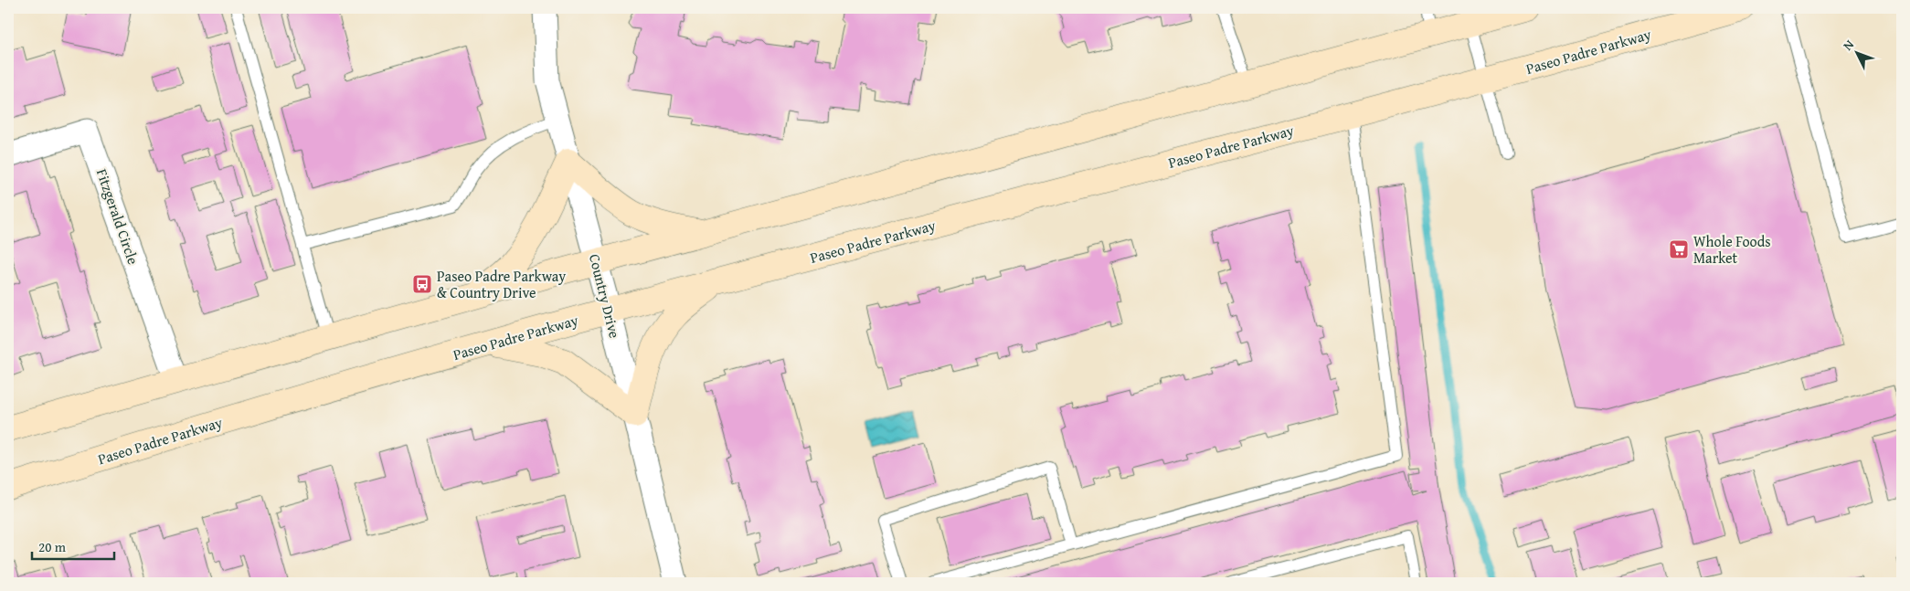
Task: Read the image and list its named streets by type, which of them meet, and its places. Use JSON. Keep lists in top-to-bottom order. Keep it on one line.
{"streets":{"main road":["Paseo Padre Parkway"],"street":["Fitzgerald Circle","Country Drive"]},"crossings":[["Paseo Padre Parkway","Country Drive"]],"places":{"supermarket":["Whole Foods Market"],"bus stop":["Paseo Padre Parkway & Country Drive"]},"scale_bar":"20 m","north":"top left"}
